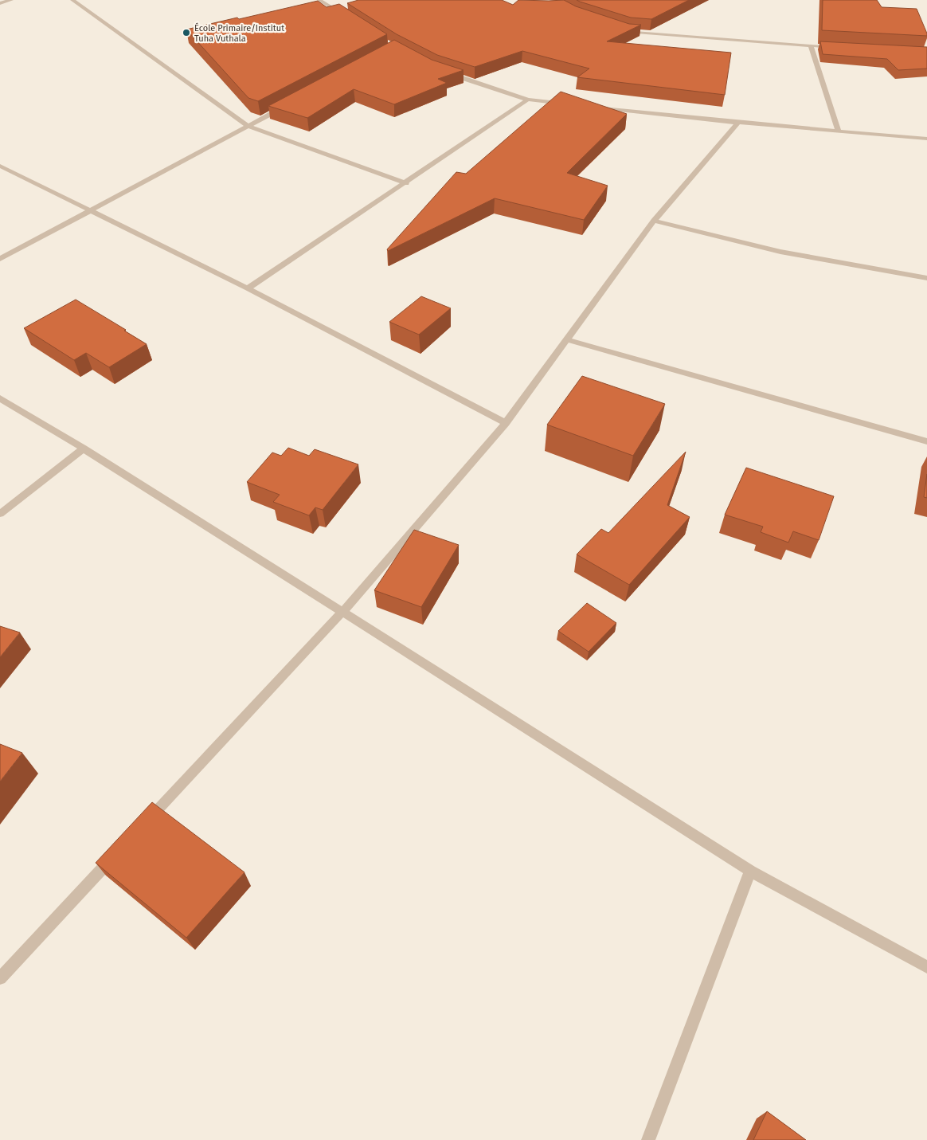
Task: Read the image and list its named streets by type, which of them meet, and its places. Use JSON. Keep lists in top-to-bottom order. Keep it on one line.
{"places":["École Primaire/Institut Tuha Vuthala"]}
